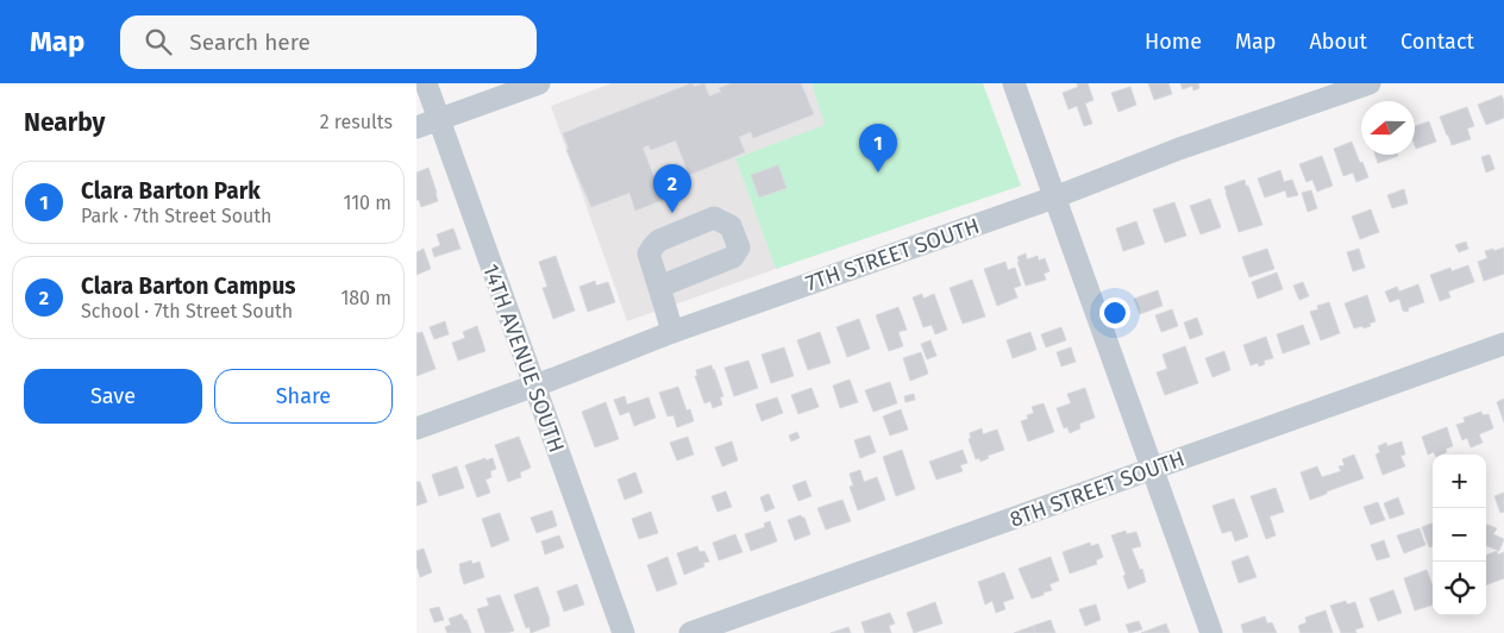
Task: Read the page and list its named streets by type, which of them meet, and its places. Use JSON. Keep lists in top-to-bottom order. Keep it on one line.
{"streets":{"street":["7TH STREET SOUTH","14TH AVENUE SOUTH","8TH STREET SOUTH"]},"crossings":[["7TH STREET SOUTH","14TH AVENUE SOUTH"]],"north":"left","page":{"header":"Map","search":"Search here","nav":["Home","Map","About","Contact"],"heading":["Nearby","2 results"],"pins":["1","2"],"list":[{"mark":"1","name":"Clara Barton Park","note":"Park · 7th Street South","value":"110 m"},{"mark":"2","name":"Clara Barton Campus","note":"School · 7th Street South","value":"180 m"}],"buttons":["Save","Share"],"map_buttons":["+","−"]}}
